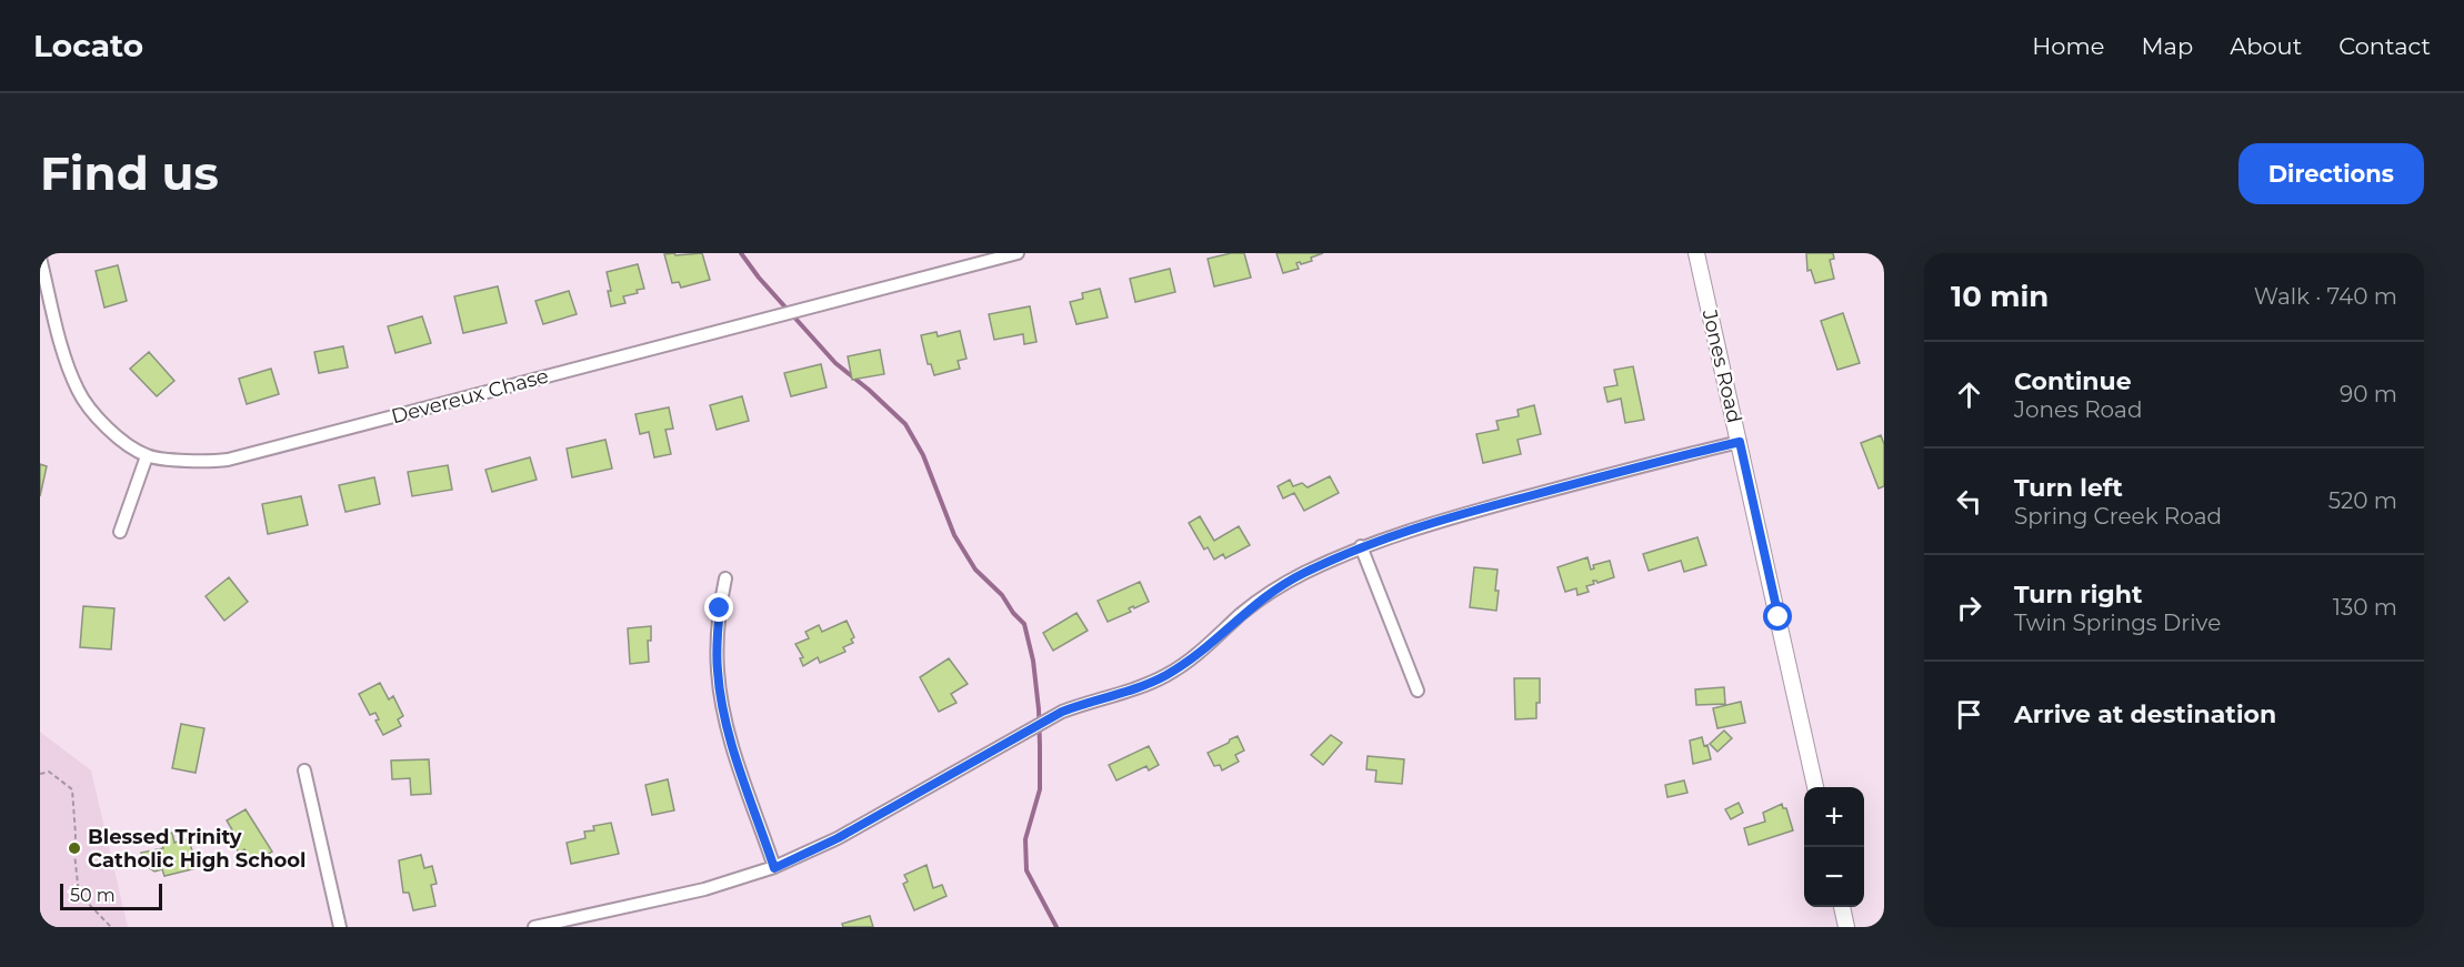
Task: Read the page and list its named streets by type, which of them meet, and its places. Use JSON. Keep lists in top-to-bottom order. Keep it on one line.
{"streets":{"street":["Jones Road","Devereux Chase"]},"places":["Blessed Trinity Catholic High School"],"scale_bar":"50 m","page":{"header":"Locato","nav":["Home","Map","About","Contact"],"buttons":"Directions","title":"Find us","heading":["10 min","Walk · 740 m"],"list":[["Continue","Jones Road","90 m"],["Turn left","Spring Creek Road","520 m"],["Turn right","Twin Springs Drive","130 m"],"Arrive at destination"],"map_buttons":["+","−"],"scale":"50 m"}}
